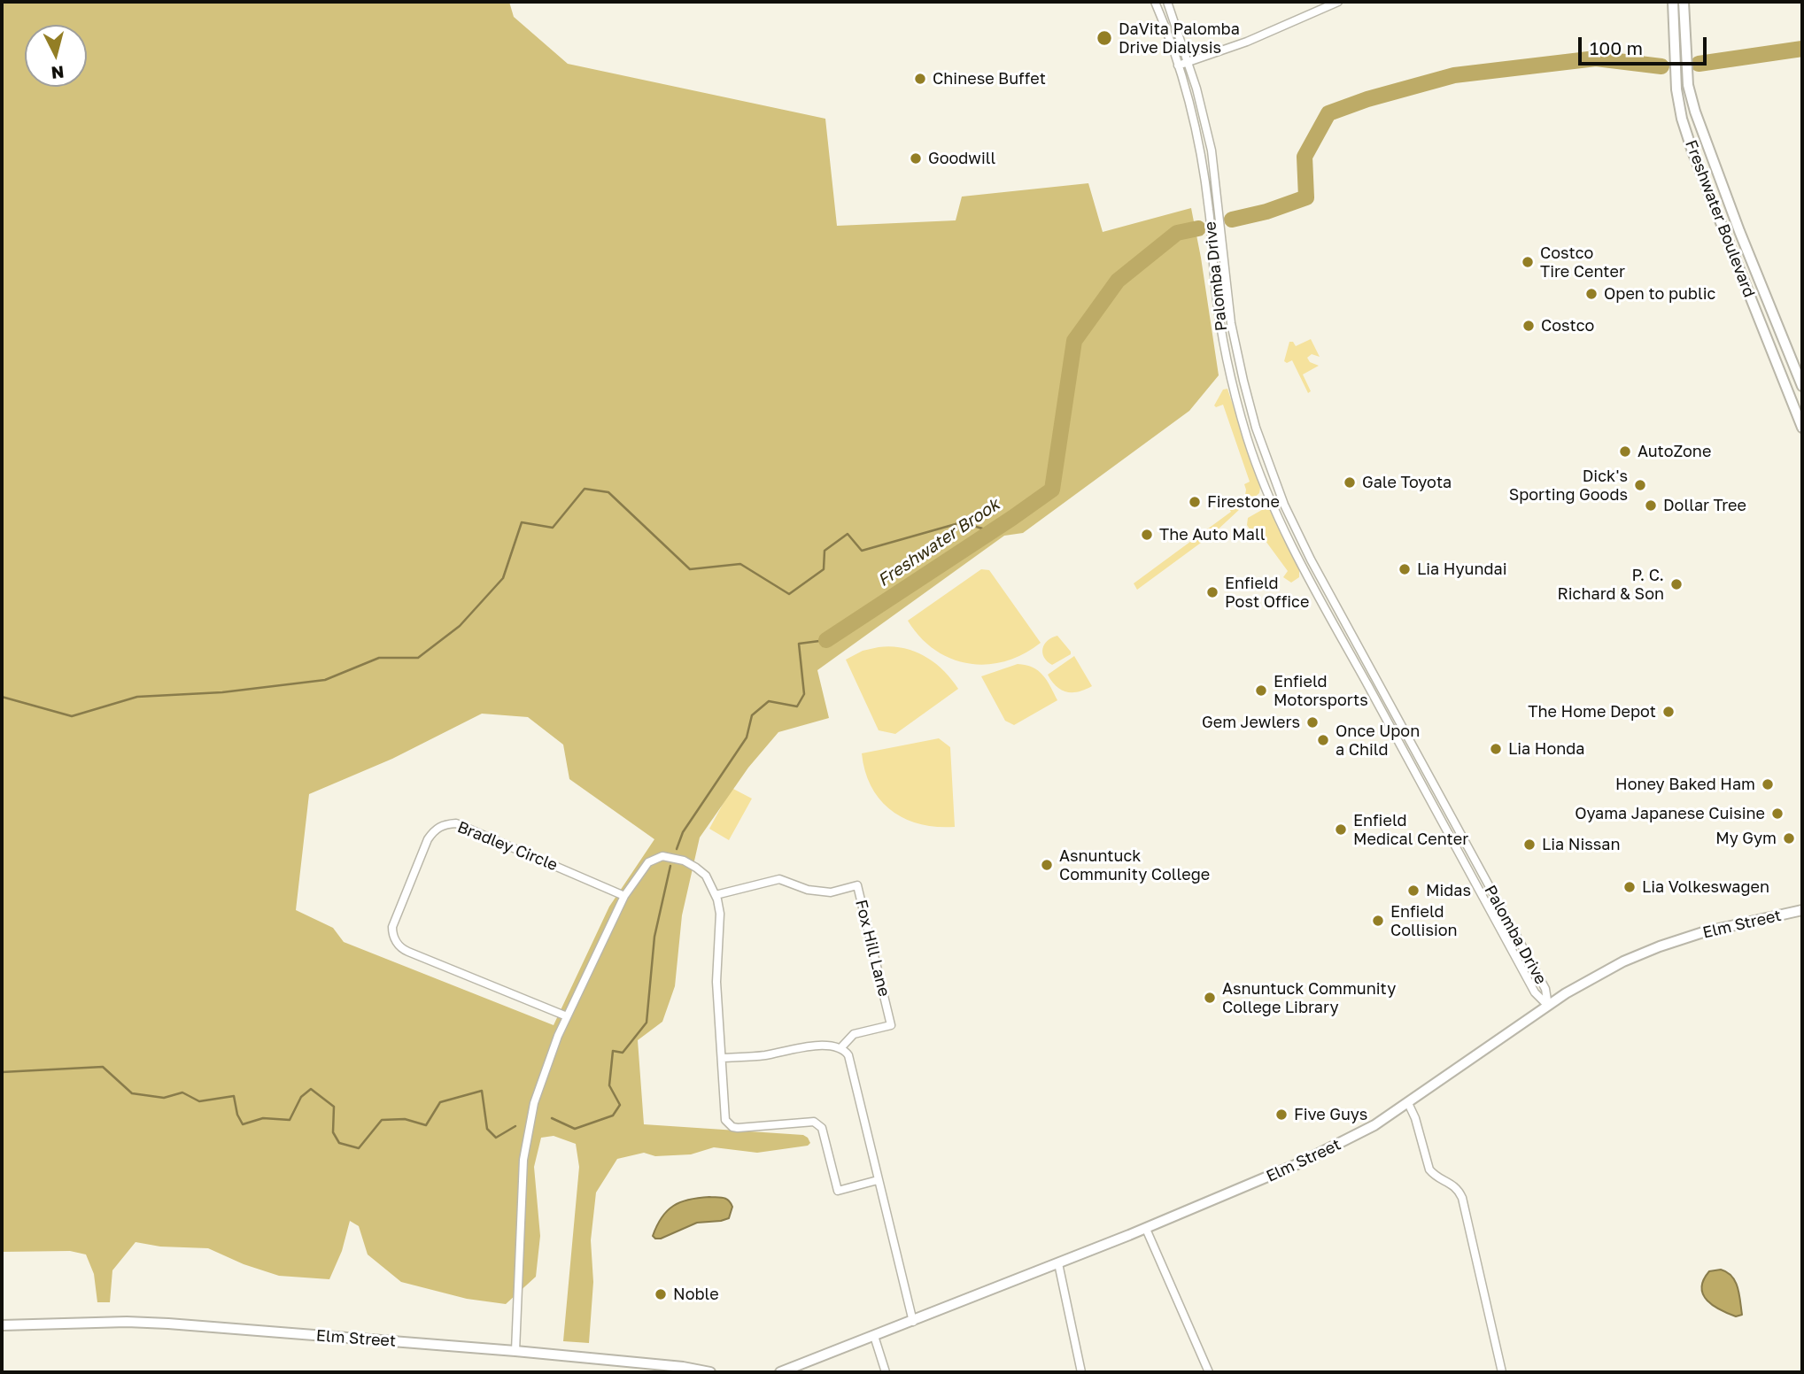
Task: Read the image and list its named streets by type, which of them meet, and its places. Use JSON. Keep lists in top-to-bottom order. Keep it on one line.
{"streets":{"street":["Freshwater Boulevard","Palomba Drive","Bradley Circle","Elm Street","Fox Hill Lane"]},"crossings":[["Palomba Drive","Elm Street"]],"water":["Freshwater Brook"],"places":["DaVita Palomba Drive Dialysis","Chinese Buffet","Goodwill","Costco Tire Center","Open to public","Costco","AutoZone","Gale Toyota","Dick's Sporting Goods","Firestone","Dollar Tree","The Auto Mall","Lia Hyundai","P. C. Richard & Son","Enfield Post Office","Enfield Motorsports","The Home Depot","Gem Jewlers","Once Upon a Child","Lia Honda","Honey Baked Ham","Oyama Japanese Cuisine","Enfield Medical Center","My Gym","Lia Nissan","Asnuntuck Community College","Lia Volkeswagen","Midas","Enfield Collision","Asnuntuck Community College Library","Five Guys","Noble"],"scale_bar":"100 m","north":"bottom"}
